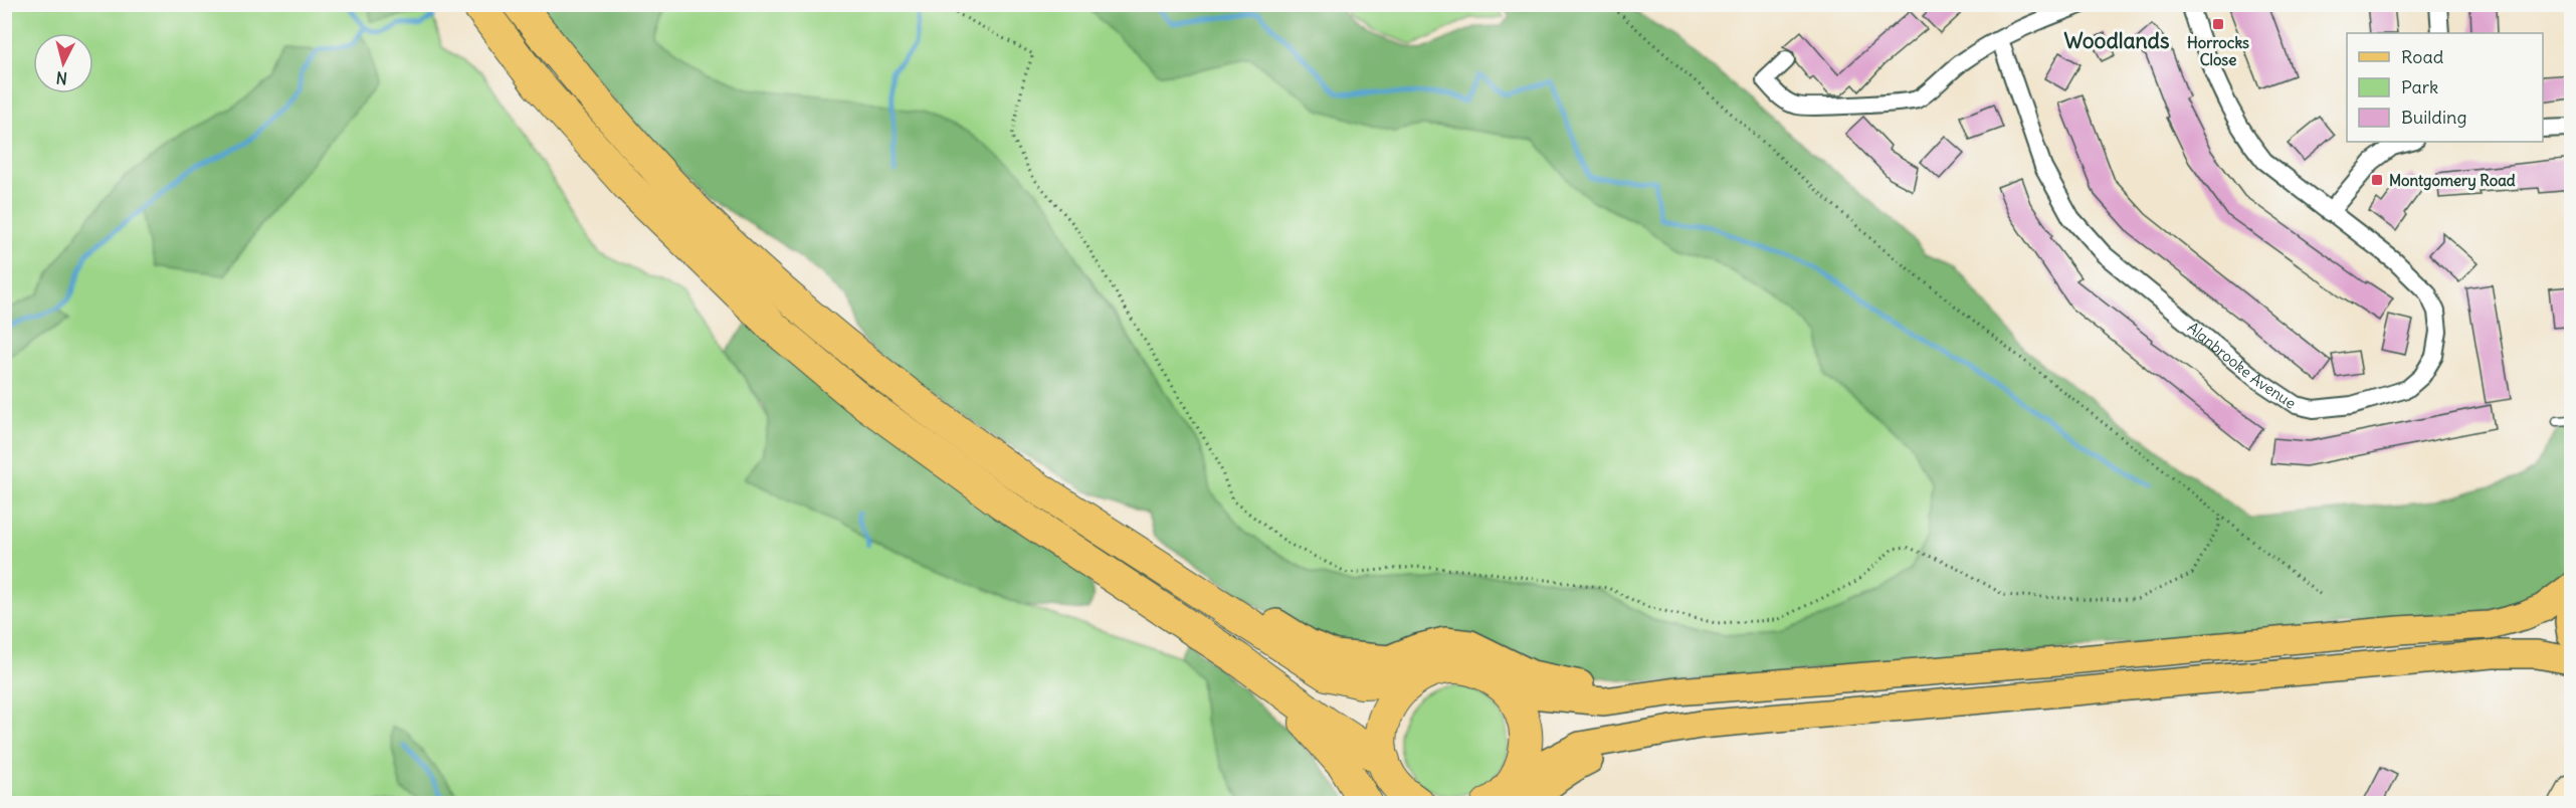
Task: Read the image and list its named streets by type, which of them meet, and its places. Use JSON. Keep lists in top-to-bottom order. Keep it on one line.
{"streets":{"street":["Alanbrooke Avenue"]},"districts":["Woodlands"],"places":{"transit":["Horrocks Close","Montgomery Road"]},"legend":["Road","Park","Building"],"north":"bottom"}
